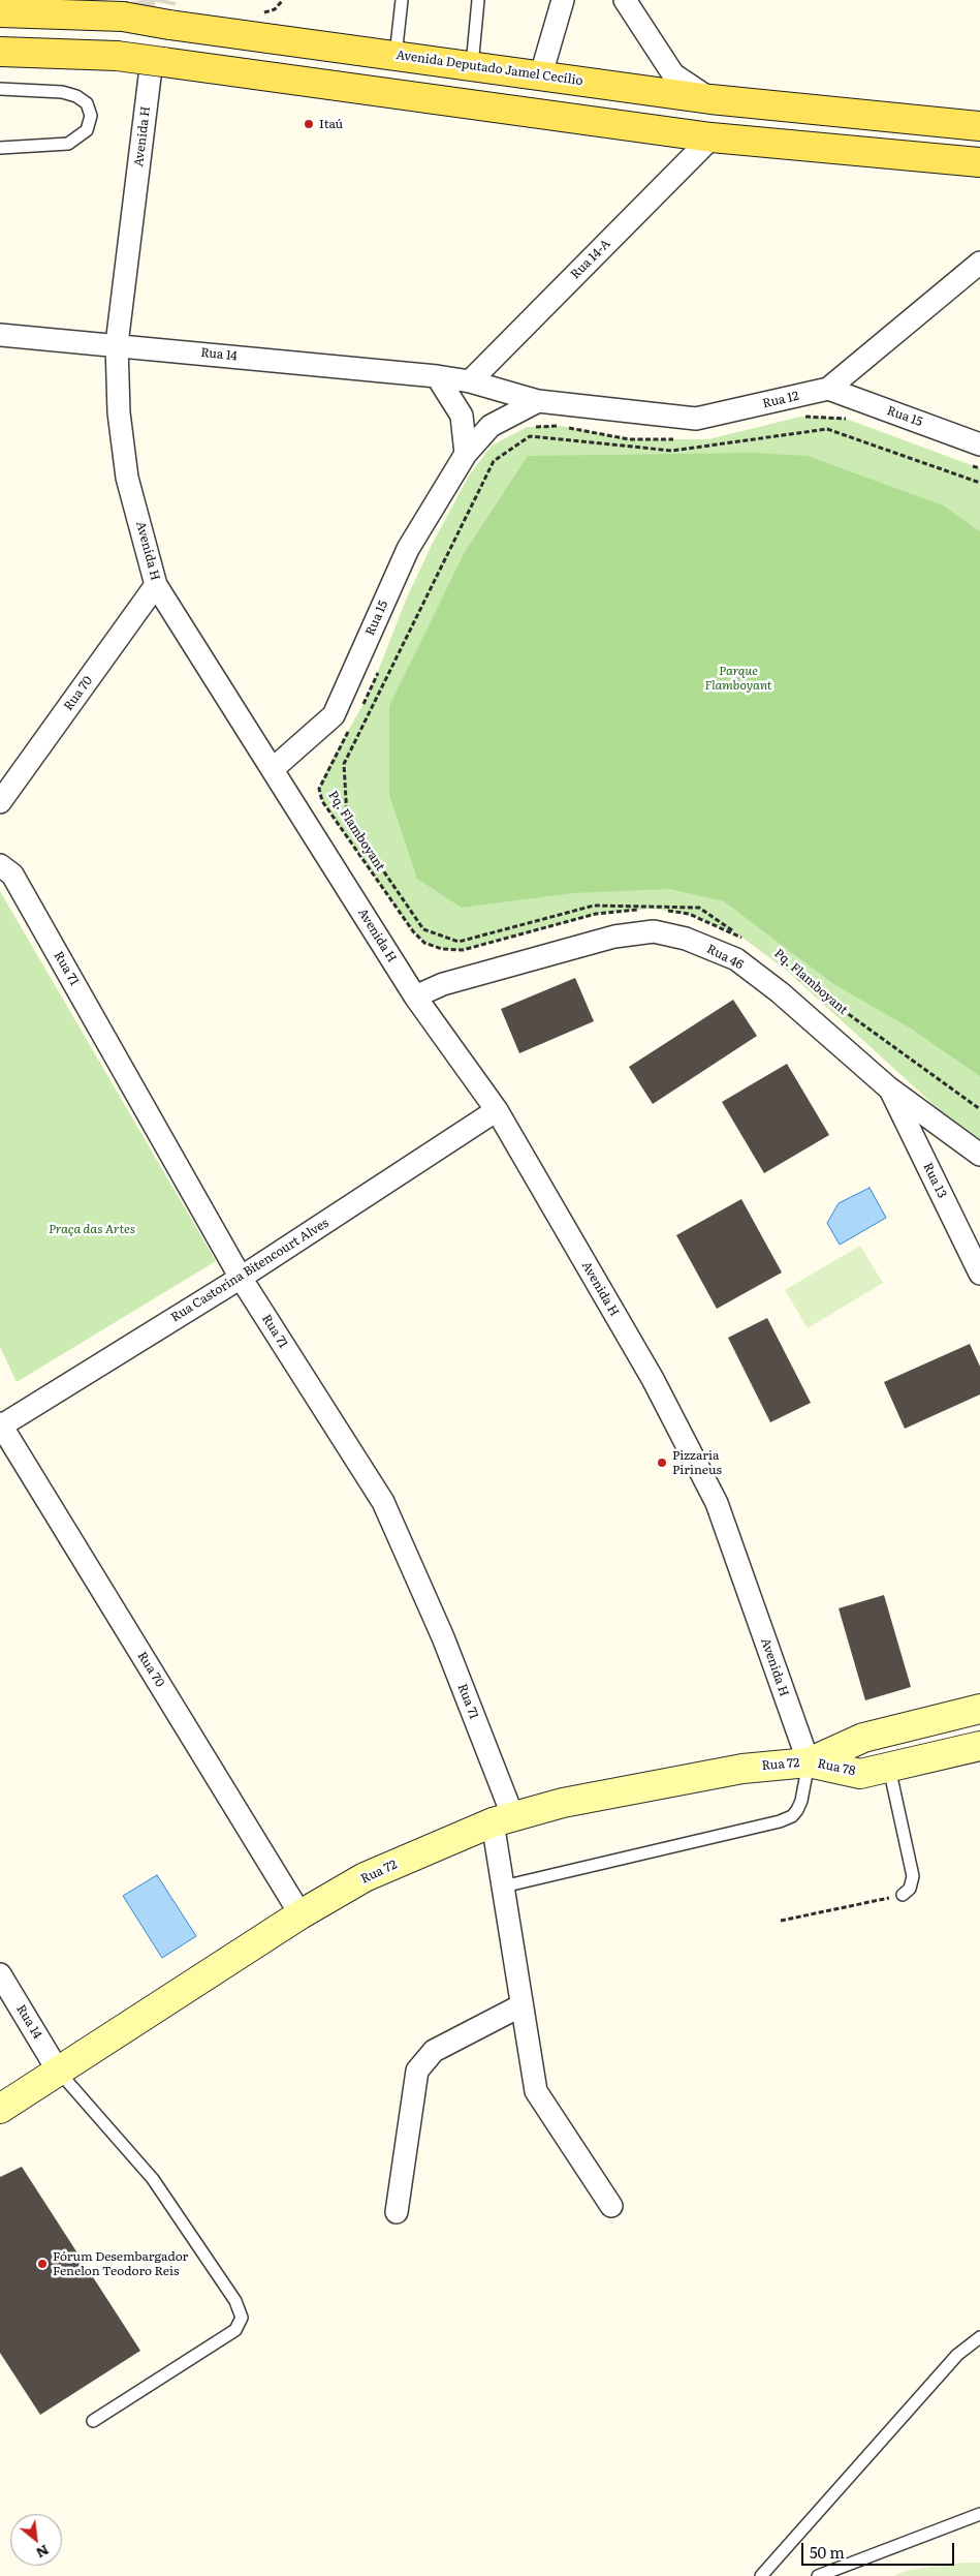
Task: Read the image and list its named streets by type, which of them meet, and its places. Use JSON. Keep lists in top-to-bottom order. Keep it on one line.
{"streets":{"main road":["Avenida Deputado Jamel Cecílio","Rua 72","Rua 78"],"street":["Avenida H","Rua 14-A","Rua 14","Rua 12","Rua 15","Rua 70","Rua 46","Rua 71","Rua 13","Rua Castorina Bitencourt Alves"],"path":["Pq. Flamboyant"]},"crossings":[["Avenida H","Rua 14"],["Avenida H","Rua 15"],["Avenida H","Rua 70"],["Avenida H","Rua 46"],["Avenida H","Rua Castorina Bitencourt Alves"],["Avenida H","Rua 72"],["Avenida H","Rua 78"],["Rua 14-A","Rua 14"],["Rua 14","Rua 72"],["Rua 12","Rua 15"],["Rua 70","Rua Castorina Bitencourt Alves"],["Rua 70","Rua 72"],["Rua 46","Rua 13"],["Rua 71","Rua Castorina Bitencourt Alves"],["Rua 71","Rua 72"],["Rua 72","Rua 78"]],"parks":["Parque Flamboyant","Praça das Artes"],"places":["Itaú","Pizzaria Pirineus","Fórum Desembargador Fenelon Teodoro Reis"],"scale_bar":"50 m","north":"bottom right"}
